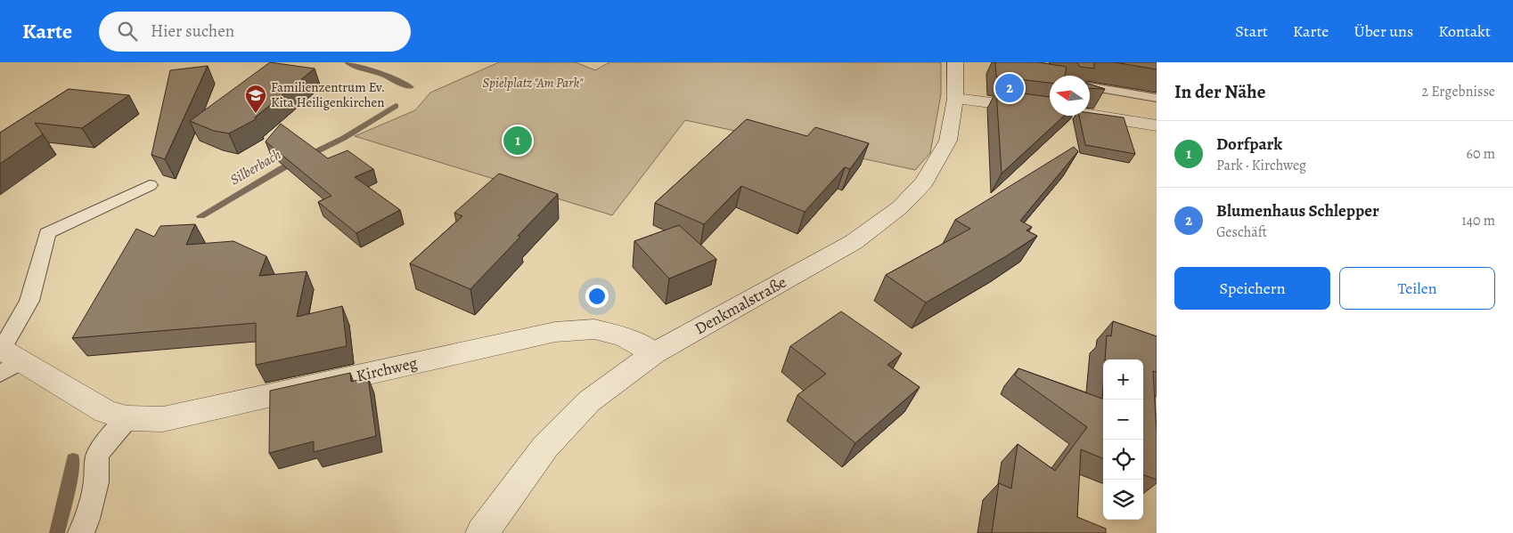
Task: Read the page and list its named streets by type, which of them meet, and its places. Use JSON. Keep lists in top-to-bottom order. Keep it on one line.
{"streets":{"main road":["Denkmalstraße","Kirchweg"]},"crossings":[["Denkmalstraße","Kirchweg"]],"water":["Silberbach"],"parks":["Spielplatz \"Am Park\""],"places":{"school or university":["Familienzentrum Ev. Kita Heiligenkirchen"]},"north":"left","page":{"header":"Karte","search":"Hier suchen","nav":["Start","Karte","Über uns","Kontakt"],"heading":["In der Nähe","2 Ergebnisse"],"pins":["2","1"],"list":[{"mark":"1","name":"Dorfpark","note":"Park · Kirchweg","value":"60 m"},{"mark":"2","name":"Blumenhaus Schlepper","note":"Geschäft","value":"140 m"}],"buttons":["Speichern","Teilen"],"map_buttons":["+","−"]}}
